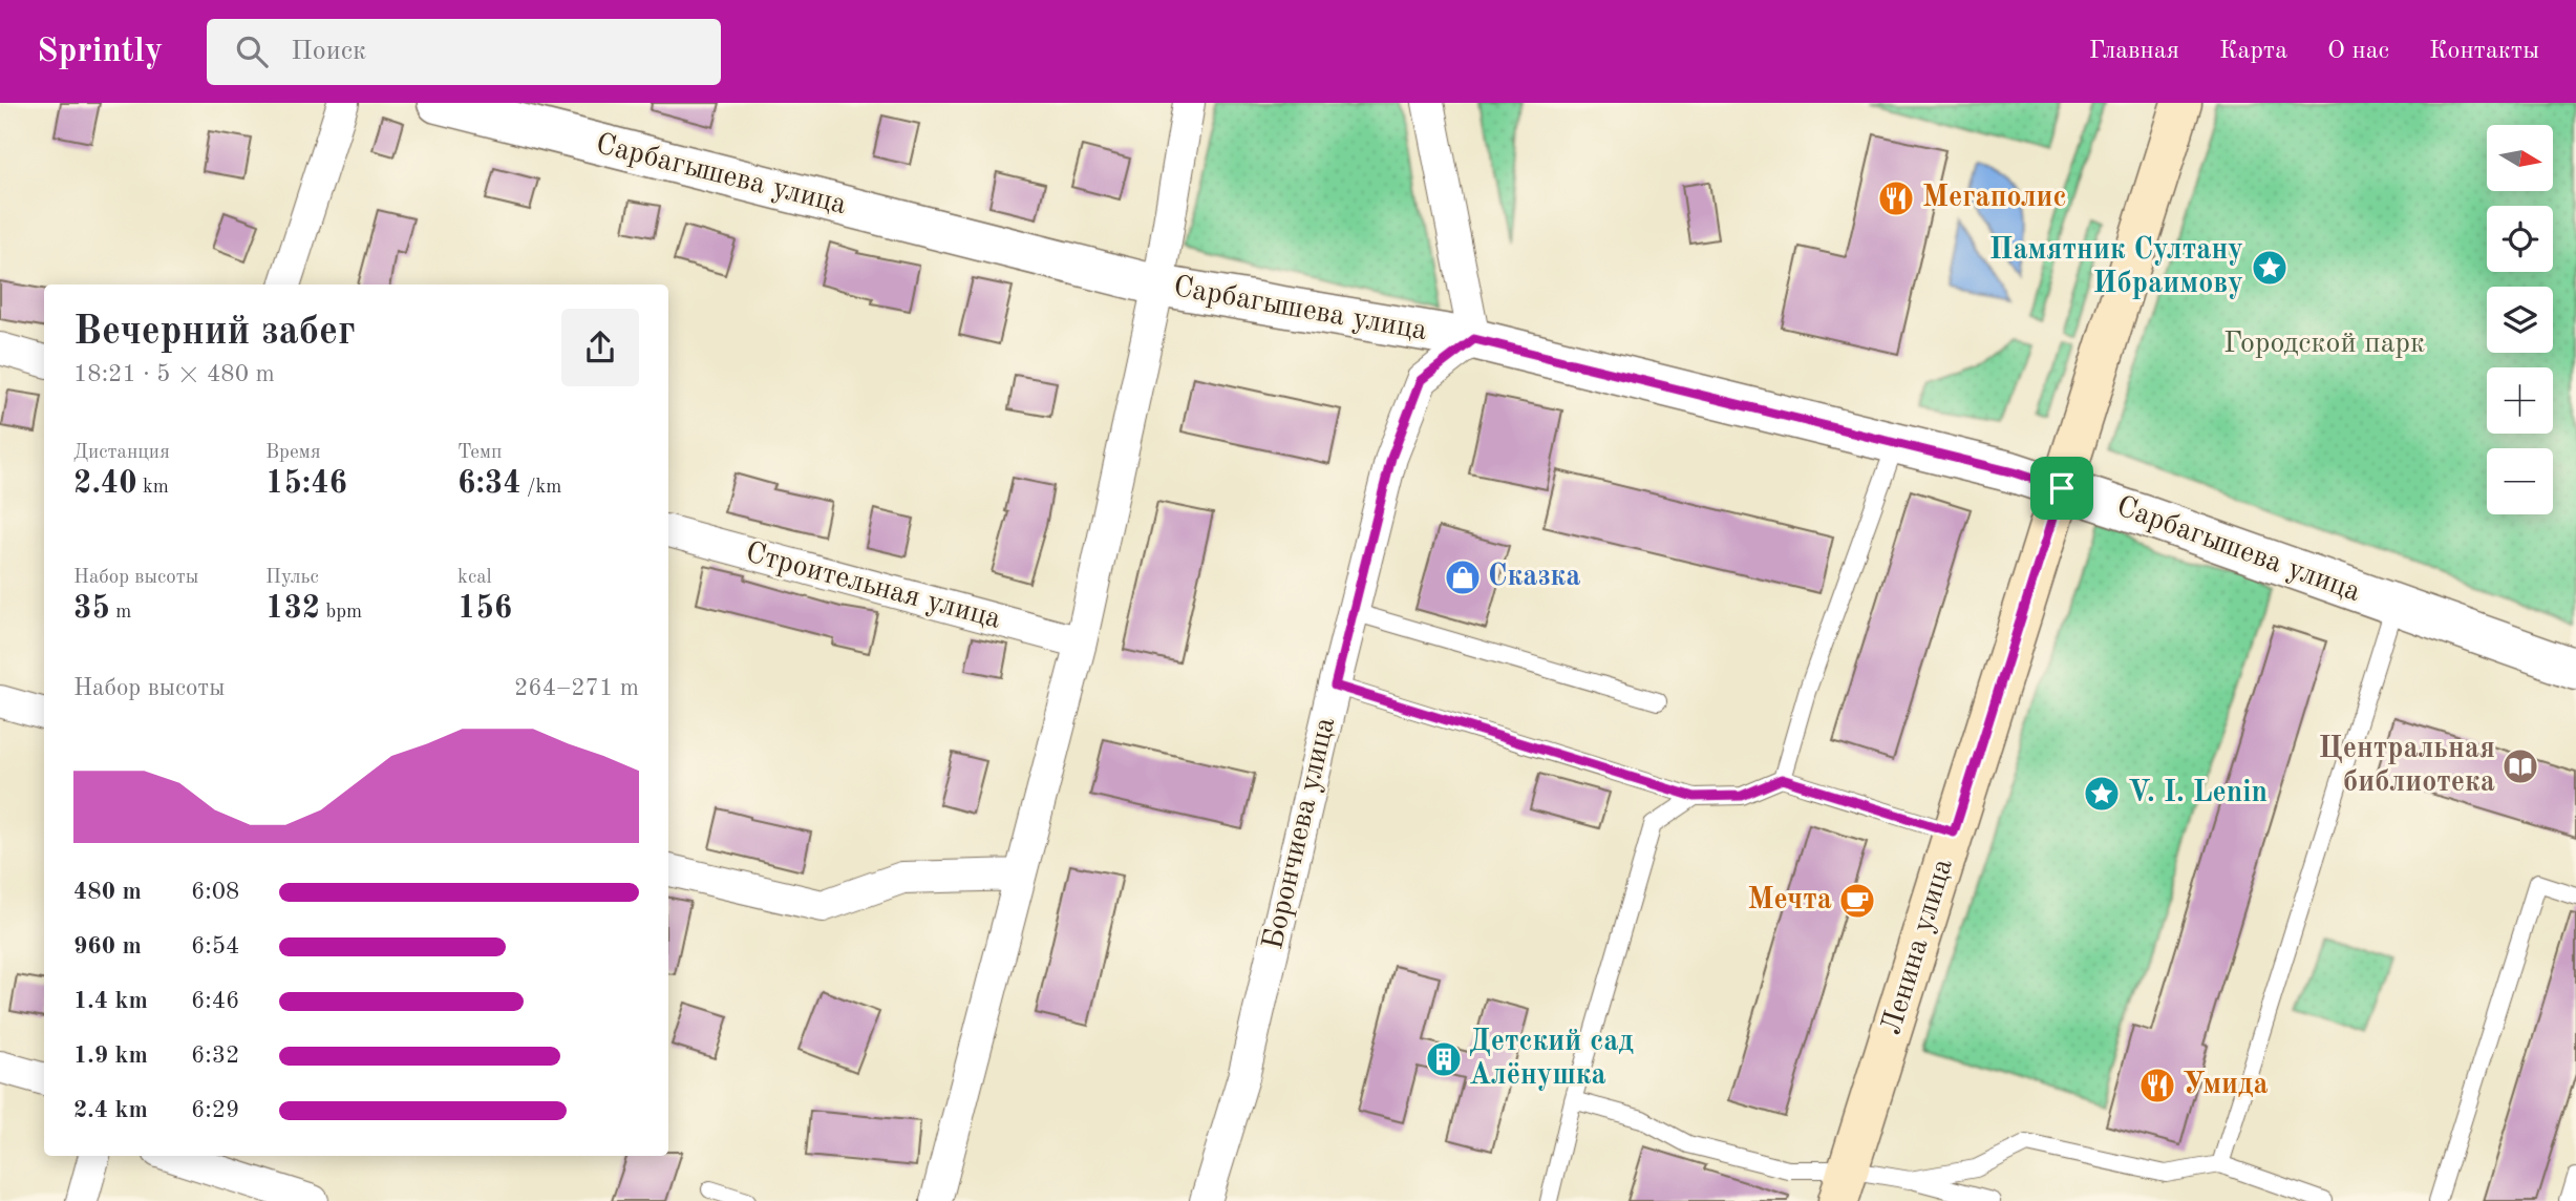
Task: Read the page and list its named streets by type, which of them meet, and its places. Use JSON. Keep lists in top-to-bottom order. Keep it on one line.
{"streets":{"main road":["Ленина улица"],"street":["Сарбагышева улица","Строительная улица","Борончиева улица"]},"crossings":[["Сарбагышева улица","Борончиева улица"],["Сарбагышева улица","Ленина улица"]],"parks":["Городской парк"],"places":{"restaurant":["Мегаполис","Умида"],"place":["Памятник Султану Ибраимову","V. I. Lenin"],"shop":["Сказка"],"library":["Центральная библиотека"],"cafe":["Мечта"],"building":["Детский сад Алёнушка"]},"north":"right","page":{"header":"Sprintly","search":"Поиск","nav":["Главная","Карта","О нас","Контакты"],"map_buttons":["+","−"],"heading":["Вечерний забег","18:21 · 5 × 480 m"],"stats":[["Дистанция","2.40 km"],["Время","15:46"],["Темп","6:34 /km"],["Набор высоты","35 m"],["Пульс","132 bpm"],["kcal","156"]],"chart":["Набор высоты","264–271 m"],"list":[{"name":"480 m","note":"6:08"},{"name":"960 m","note":"6:54"},{"name":"1.4 km","note":"6:46"},{"name":"1.9 km","note":"6:32"},{"name":"2.4 km","note":"6:29"}]}}
